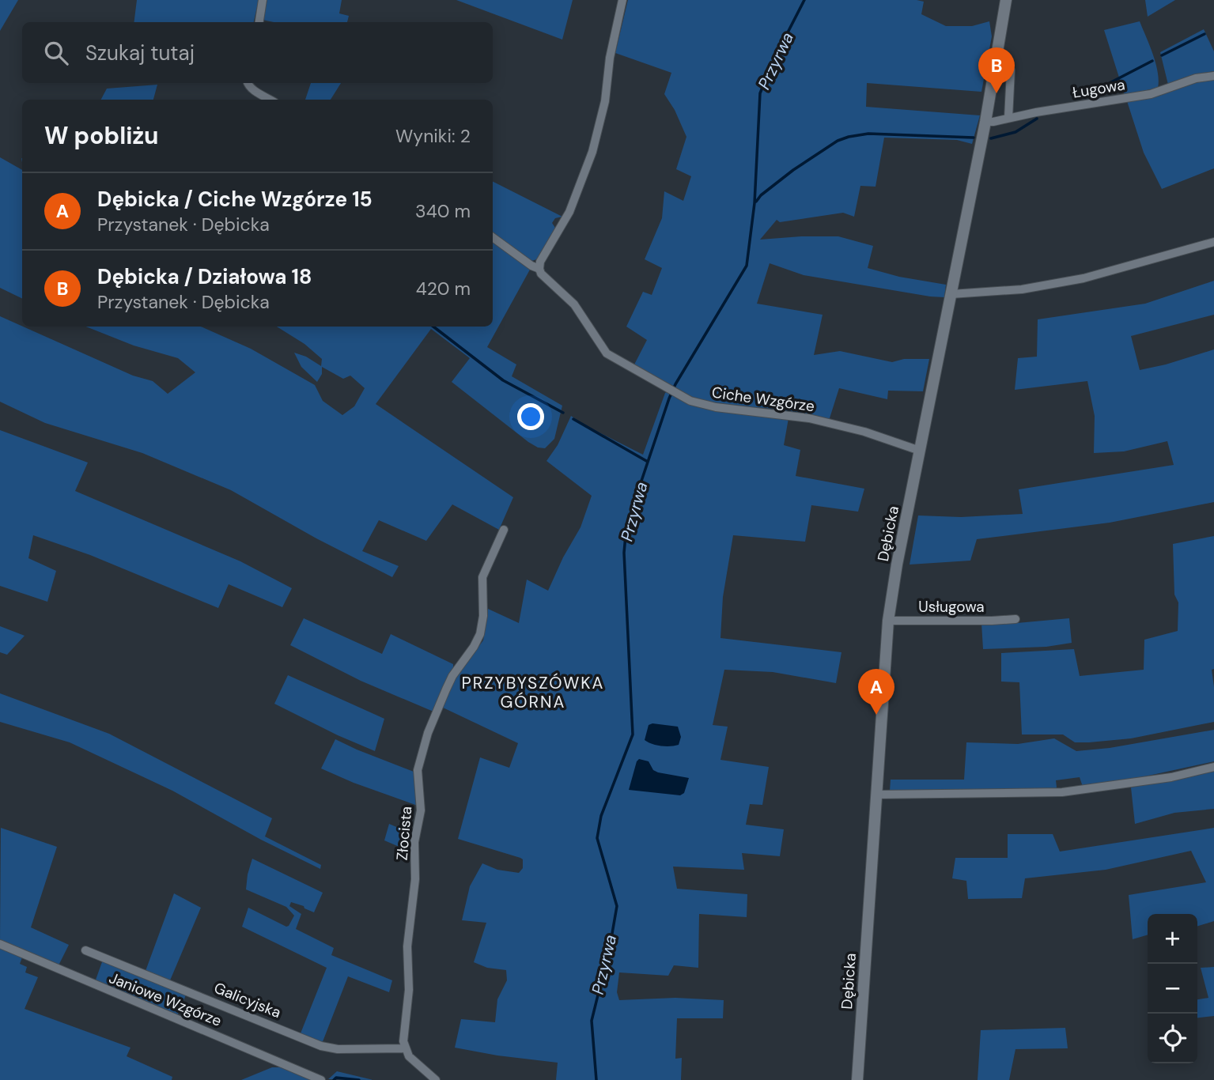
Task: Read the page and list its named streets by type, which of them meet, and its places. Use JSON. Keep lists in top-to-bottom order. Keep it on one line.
{"streets":{"street":["Ługowa","Ciche Wzgórze","Dębicka","Usługowa","Złocista","Janiowe Wzgórze","Galicyjska"]},"crossings":[["Ługowa","Dębicka"],["Ciche Wzgórze","Dębicka"],["Dębicka","Usługowa"],["Złocista","Galicyjska"]],"districts":["PRZYBYSZÓWKA GÓRNA"],"water":["Przyrwa"],"page":{"search":"Szukaj tutaj","pins":["B","A"],"heading":["W pobliżu","Wyniki: 2"],"list":[{"mark":"A","name":"Dębicka / Ciche Wzgórze 15","note":"Przystanek · Dębicka","value":"340 m"},{"mark":"B","name":"Dębicka / Działowa 18","note":"Przystanek · Dębicka","value":"420 m"}],"map_buttons":["+","−"]}}
